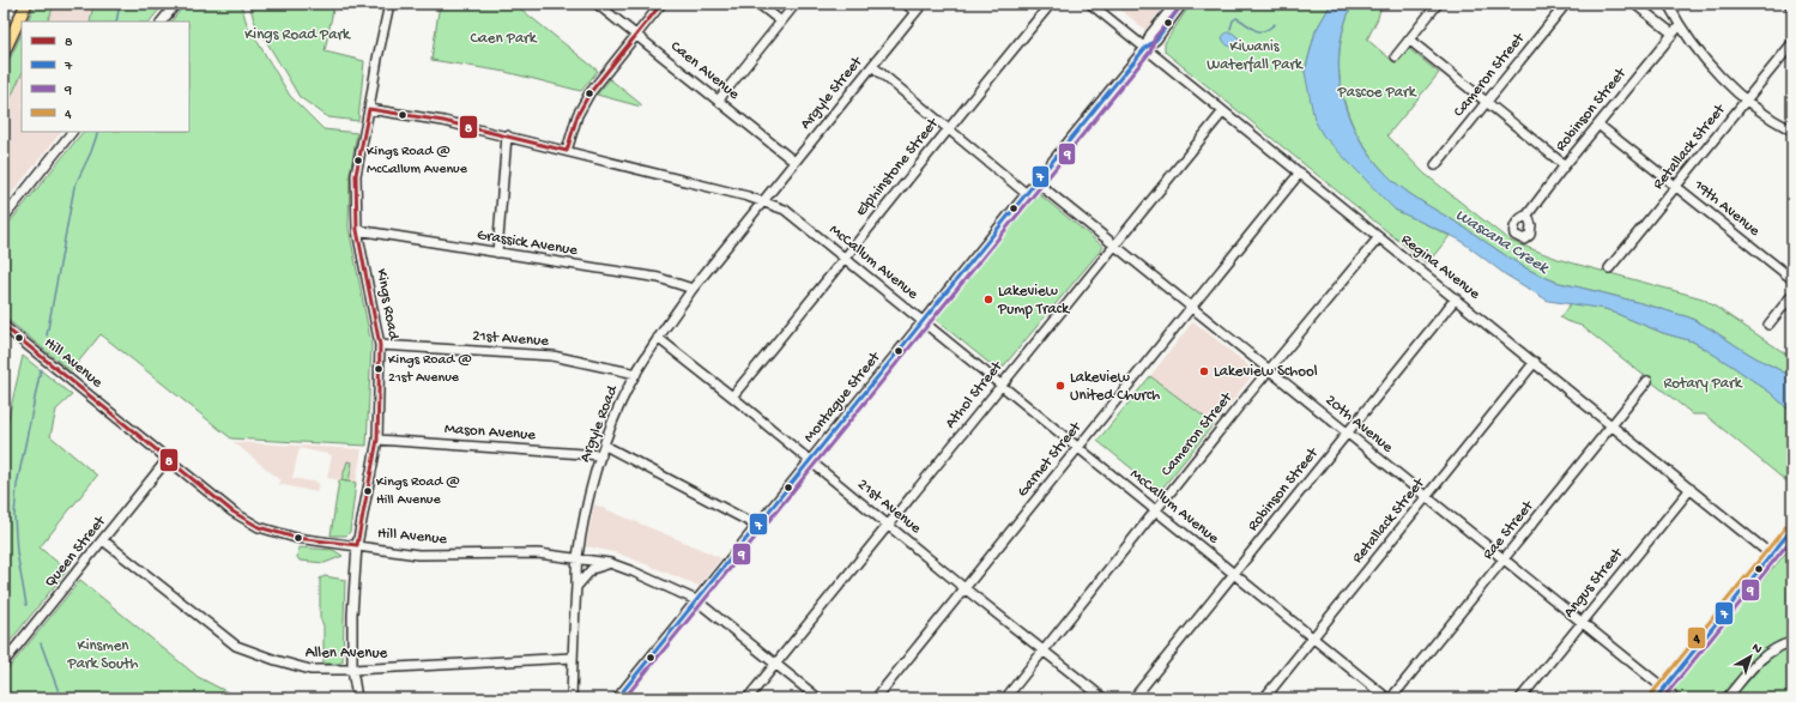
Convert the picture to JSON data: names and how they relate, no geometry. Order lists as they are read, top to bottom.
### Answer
{
  "streets": {
    "street": [
      "Caen Avenue",
      "Cameron Street",
      "Argyle Street",
      "Robinson Street",
      "Retallack Street",
      "Elphinstone Street",
      "19th Avenue",
      "Grassick Avenue",
      "McCallum Avenue",
      "Regina Avenue",
      "Kings Road",
      "21st Avenue",
      "Hill Avenue",
      "Athol Street",
      "Montague Street",
      "Argyle Road",
      "20th Avenue",
      "Mason Avenue",
      "Garnet Street",
      "Rae Street",
      "Queen Street",
      "Angus Street",
      "Allen Avenue"
    ]
  },
  "crossings": [
    ["Caen Avenue", "Argyle Street"],
    ["Cameron Street", "McCallum Avenue"],
    ["Cameron Street", "Regina Avenue"],
    ["Cameron Street", "21st Avenue"],
    ["Cameron Street", "20th Avenue"],
    ["Argyle Street", "McCallum Avenue"],
    ["Argyle Street", "Argyle Road"],
    ["Robinson Street", "19th Avenue"],
    ["Robinson Street", "McCallum Avenue"],
    ["Robinson Street", "Regina Avenue"],
    ["Robinson Street", "20th Avenue"],
    ["Retallack Street", "19th Avenue"],
    ["Retallack Street", "McCallum Avenue"],
    ["Retallack Street", "Regina Avenue"],
    ["Retallack Street", "20th Avenue"],
    ["Elphinstone Street", "McCallum Avenue"],
    ["Elphinstone Street", "21st Avenue"],
    ["Grassick Avenue", "Kings Road"],
    ["Grassick Avenue", "Argyle Road"],
    ["McCallum Avenue", "Kings Road"],
    ["McCallum Avenue", "Athol Street"],
    ["McCallum Avenue", "Montague Street"],
    ["McCallum Avenue", "Argyle Road"],
    ["McCallum Avenue", "Garnet Street"],
    ["McCallum Avenue", "Rae Street"],
    ["Regina Avenue", "Athol Street"],
    ["Regina Avenue", "Montague Street"],
    ["Regina Avenue", "Garnet Street"],
    ["Regina Avenue", "Rae Street"],
    ["Regina Avenue", "Angus Street"],
    ["Kings Road", "21st Avenue"],
    ["Kings Road", "Hill Avenue"],
    ["Kings Road", "Mason Avenue"],
    ["Kings Road", "Allen Avenue"],
    ["21st Avenue", "Athol Street"],
    ["21st Avenue", "Montague Street"],
    ["21st Avenue", "Argyle Road"],
    ["21st Avenue", "Garnet Street"],
    ["Hill Avenue", "Athol Street"],
    ["Hill Avenue", "Montague Street"],
    ["Hill Avenue", "Argyle Road"],
    ["Hill Avenue", "Queen Street"],
    ["Athol Street", "20th Avenue"],
    ["Montague Street", "20th Avenue"],
    ["Argyle Road", "Mason Avenue"],
    ["Argyle Road", "Allen Avenue"],
    ["20th Avenue", "Garnet Street"],
    ["20th Avenue", "Rae Street"],
    ["20th Avenue", "Angus Street"],
    ["Queen Street", "Allen Avenue"]
  ],
  "water": ["Wascana Creek"],
  "parks": [
    "Kings Road Park",
    "Caen Park",
    "Kiwanis Waterfall Park",
    "Pascoe Park",
    "Rotary Park",
    "Kinsmen Park South"
  ],
  "places": [
    "Kings Road @ McCallum Avenue",
    "Lakeview Pump Track",
    "Kings Road @ 21st Avenue",
    "Lakeview School",
    "Lakeview United Church",
    "Kings Road @ Hill Avenue"
  ],
  "lines": [
    "transit line 8",
    "transit line 7",
    "transit line 9",
    "transit line 4"
  ],
  "legend": [
    "8",
    "7",
    "9",
    "4"
  ],
  "north": "top right"
}
